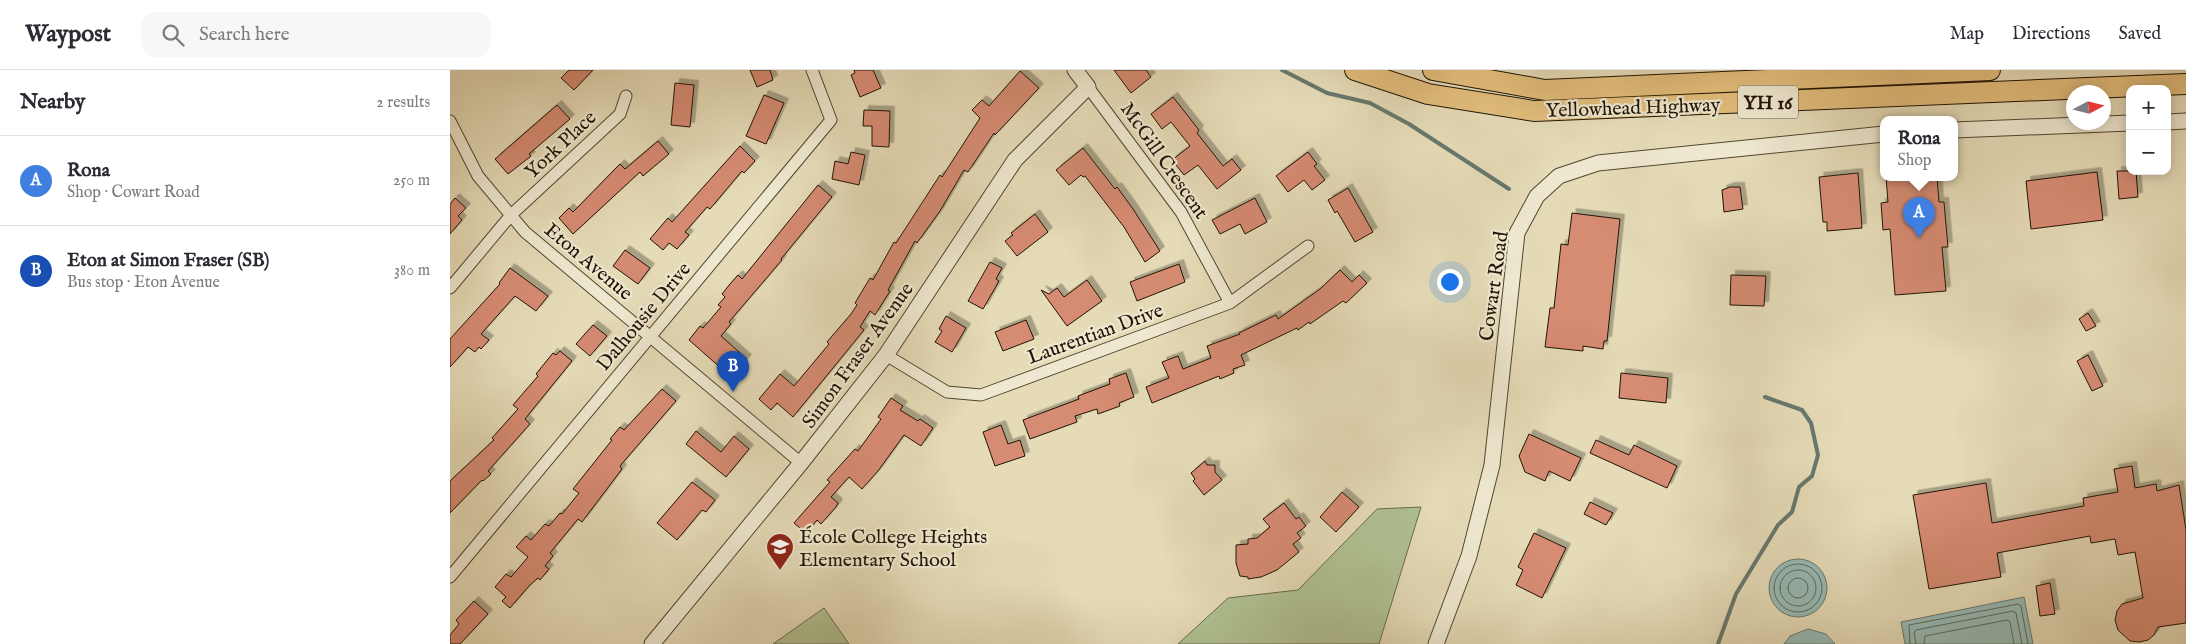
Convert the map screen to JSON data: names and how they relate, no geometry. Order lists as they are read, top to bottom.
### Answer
{
  "streets": {
    "highway": ["YH 16", "Yellowhead Highway"],
    "street": [
      "York Place",
      "McGill Crescent",
      "Eton Avenue",
      "Cowart Road",
      "Dalhousie Drive",
      "Laurentian Drive",
      "Simon Fraser Avenue"
    ]
  },
  "crossings": [
    ["York Place", "Eton Avenue"],
    ["McGill Crescent", "Laurentian Drive"],
    ["McGill Crescent", "Simon Fraser Avenue"],
    ["Eton Avenue", "Dalhousie Drive"],
    ["Eton Avenue", "Simon Fraser Avenue"],
    ["Laurentian Drive", "Simon Fraser Avenue"]
  ],
  "places": {
    "school or university": ["École College Heights Elementary School"]
  },
  "north": "right",
  "page": {
    "header": "Waypost",
    "search": "Search here",
    "nav": ["Map", "Directions", "Saved"],
    "heading": ["Nearby", "2 results"],
    "map_buttons": ["+", "−"],
    "popup": ["Rona", "Shop"],
    "list": [
      {
        "mark": "A",
        "name": "Rona",
        "note": "Shop · Cowart Road",
        "value": "250 m"
      },
      {
        "mark": "B",
        "name": "Eton at Simon Fraser (SB)",
        "note": "Bus stop · Eton Avenue",
        "value": "380 m"
      }
    ],
    "pins": ["A", "B"]
  }
}
